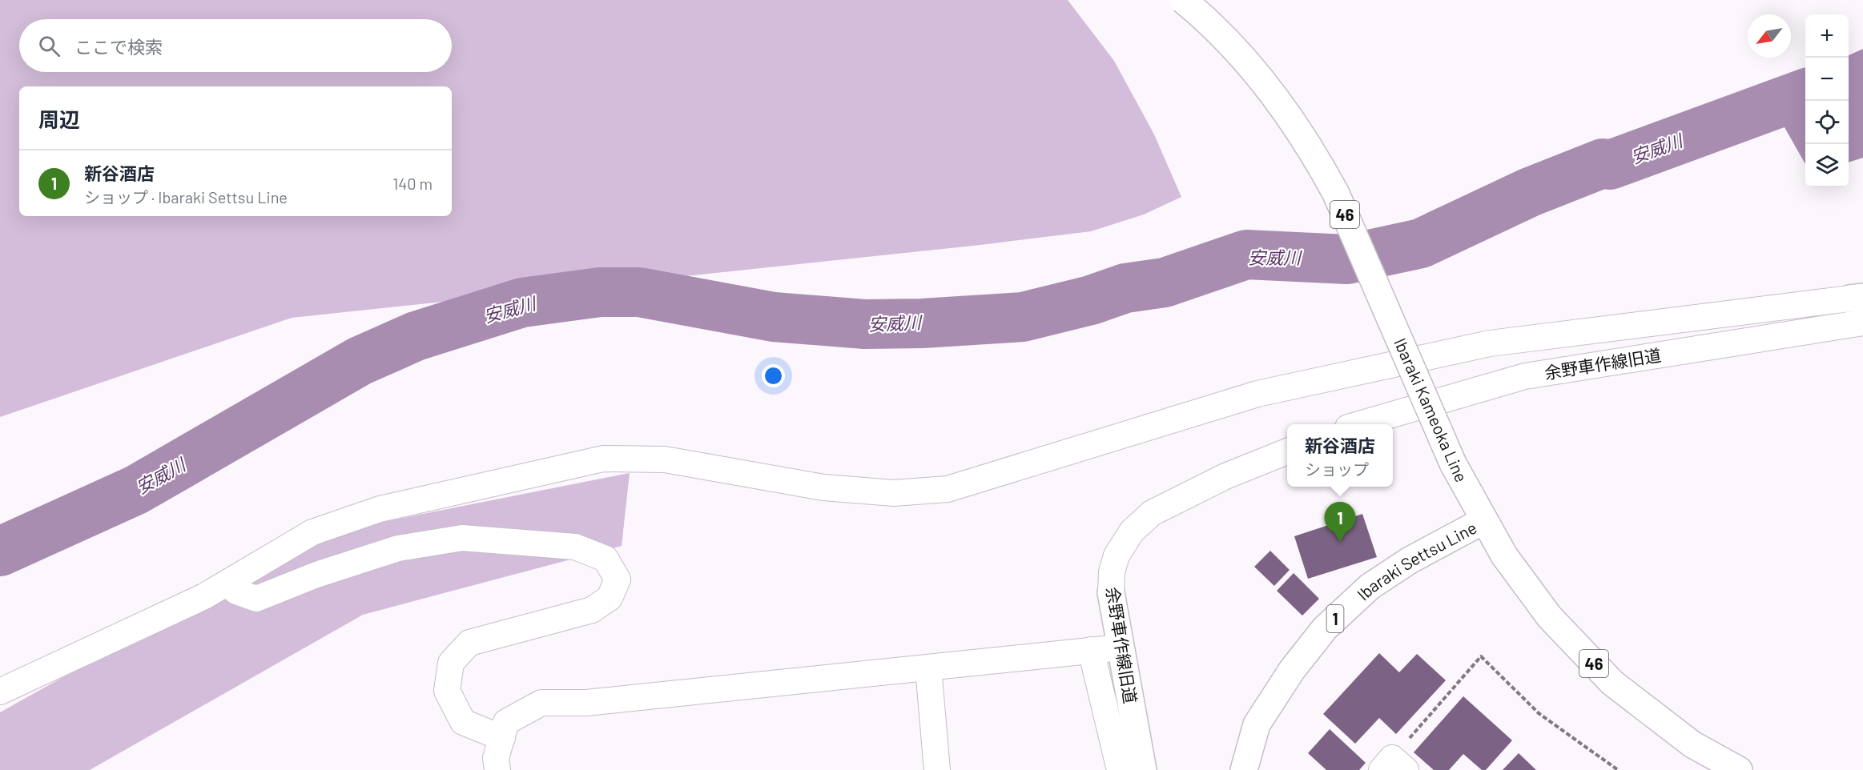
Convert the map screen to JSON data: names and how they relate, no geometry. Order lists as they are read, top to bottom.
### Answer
{
  "streets": {
    "main road": [
      "46",
      "余野車作線旧道",
      "Ibaraki Kameoka Line",
      "Ibaraki Settsu Line",
      "1"
    ]
  },
  "crossings": [
    ["Ibaraki Kameoka Line", "Ibaraki Settsu Line"]
  ],
  "water": ["安威川"],
  "north": "bottom left",
  "page": {
    "map_buttons": ["+", "−"],
    "search": "ここで検索",
    "heading": "周辺",
    "list": [
      {
        "mark": "1",
        "name": "新谷酒店",
        "note": "ショップ · Ibaraki Settsu Line",
        "value": "140 m"
      }
    ],
    "popup": ["新谷酒店", "ショップ"],
    "pins": "1"
  }
}
